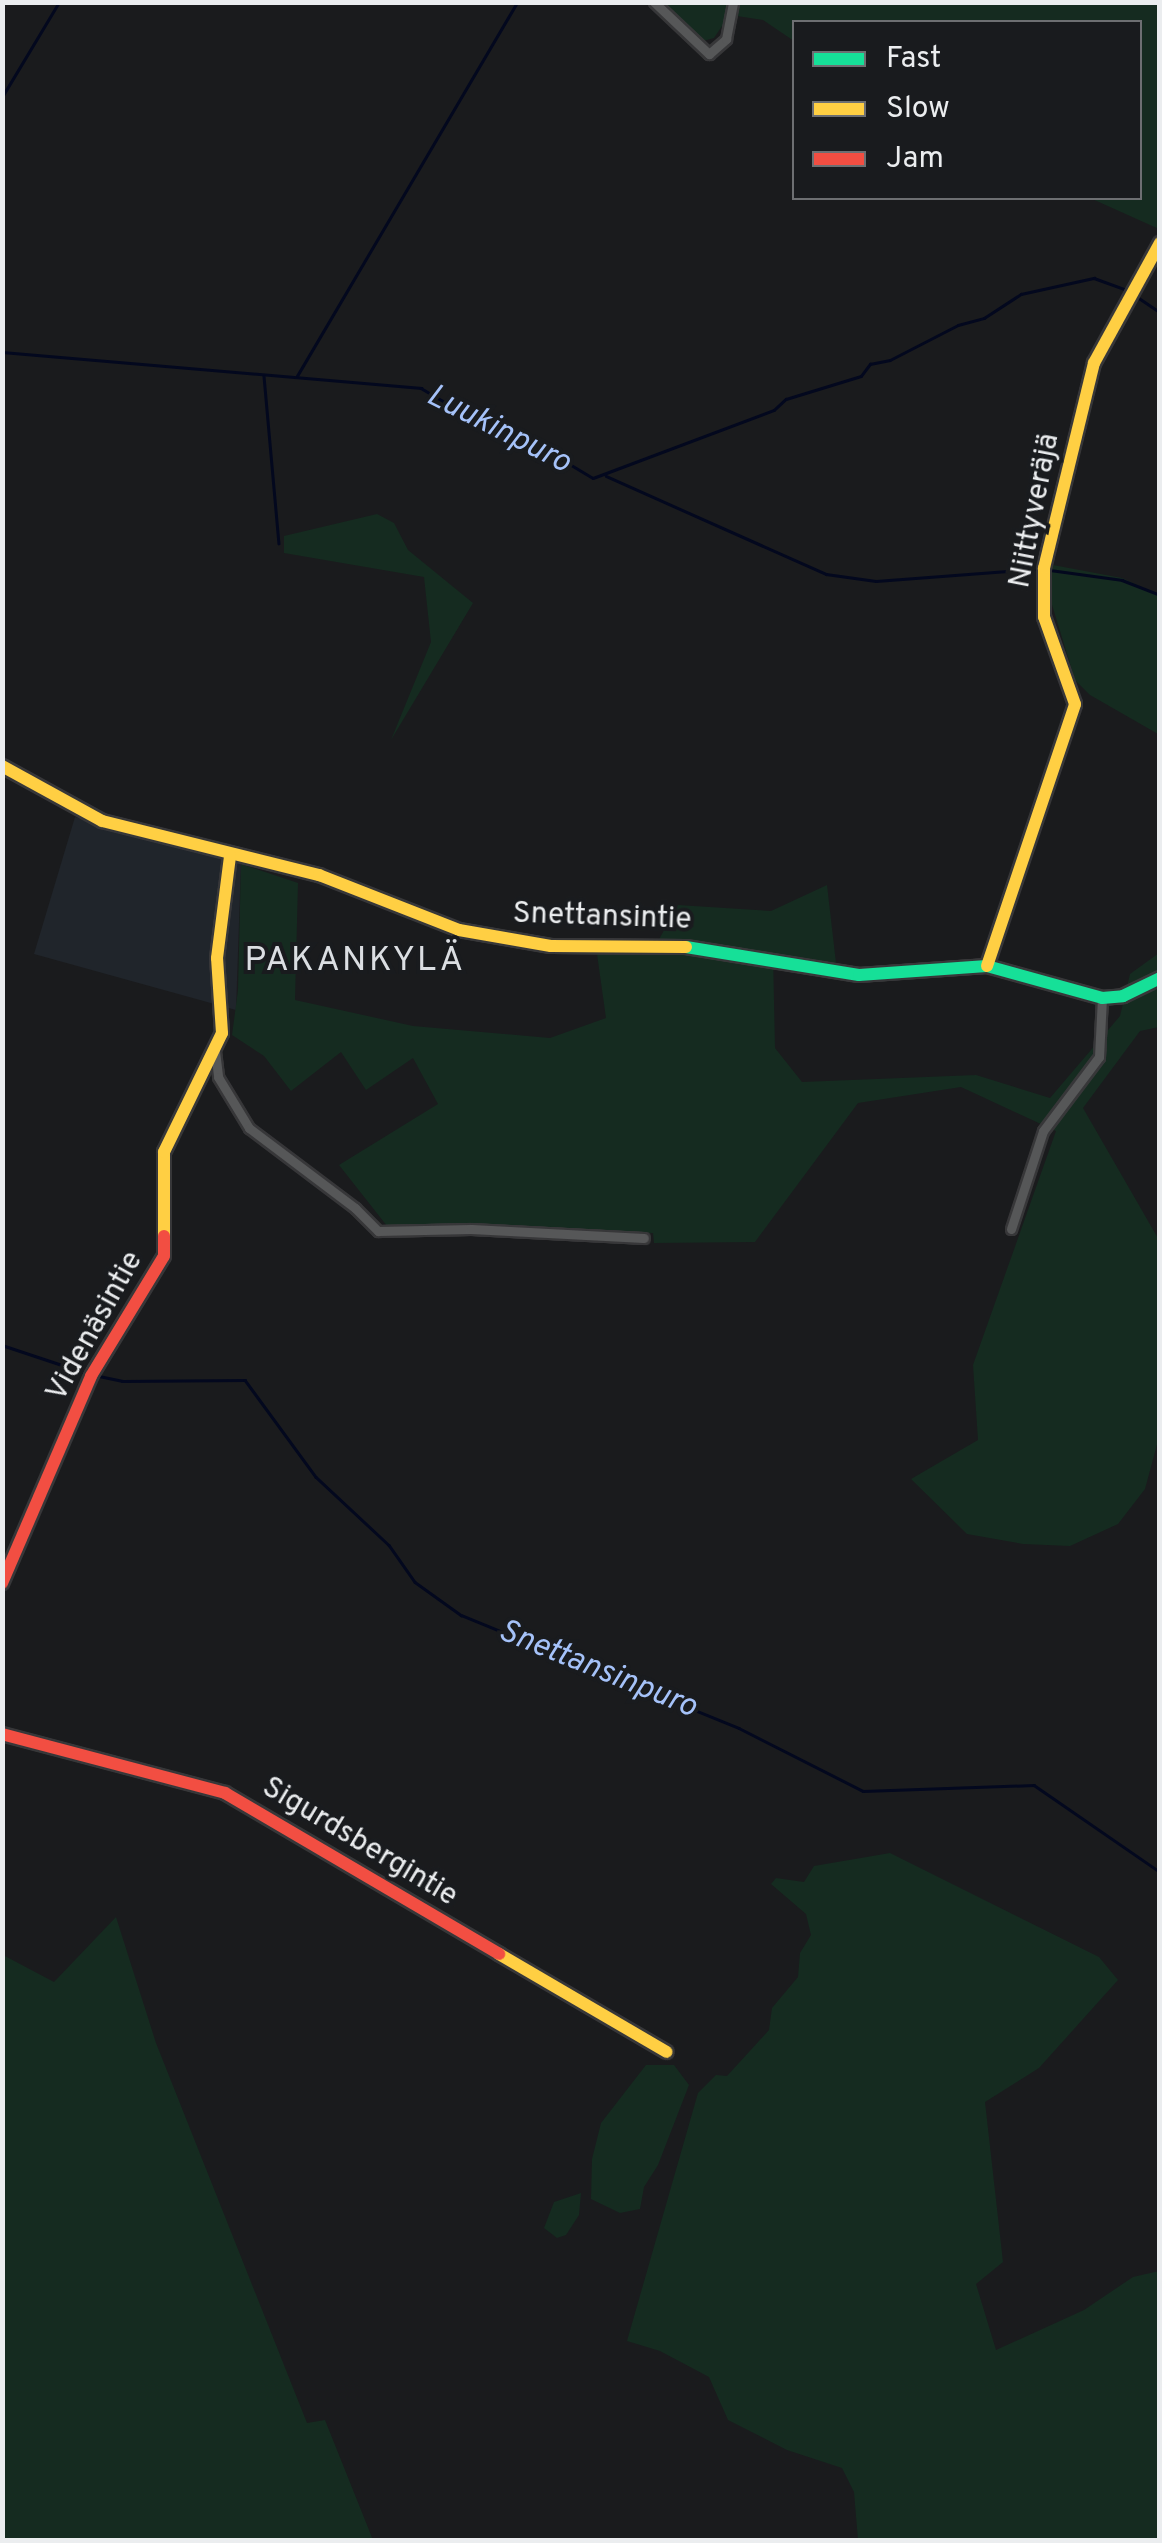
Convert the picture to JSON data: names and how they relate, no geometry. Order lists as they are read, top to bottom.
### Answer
{
  "streets": {
    "street": [
      "Niittyveräjä",
      "Snettansintie",
      "Videnäsintie",
      "Sigurdsbergintie"
    ]
  },
  "crossings": [
    ["Niittyveräjä", "Snettansintie"],
    ["Snettansintie", "Videnäsintie"]
  ],
  "districts": ["PAKANKYLÄ"],
  "water": ["Luukinpuro", "Snettansinpuro"],
  "legend": ["Fast", "Slow", "Jam"]
}
